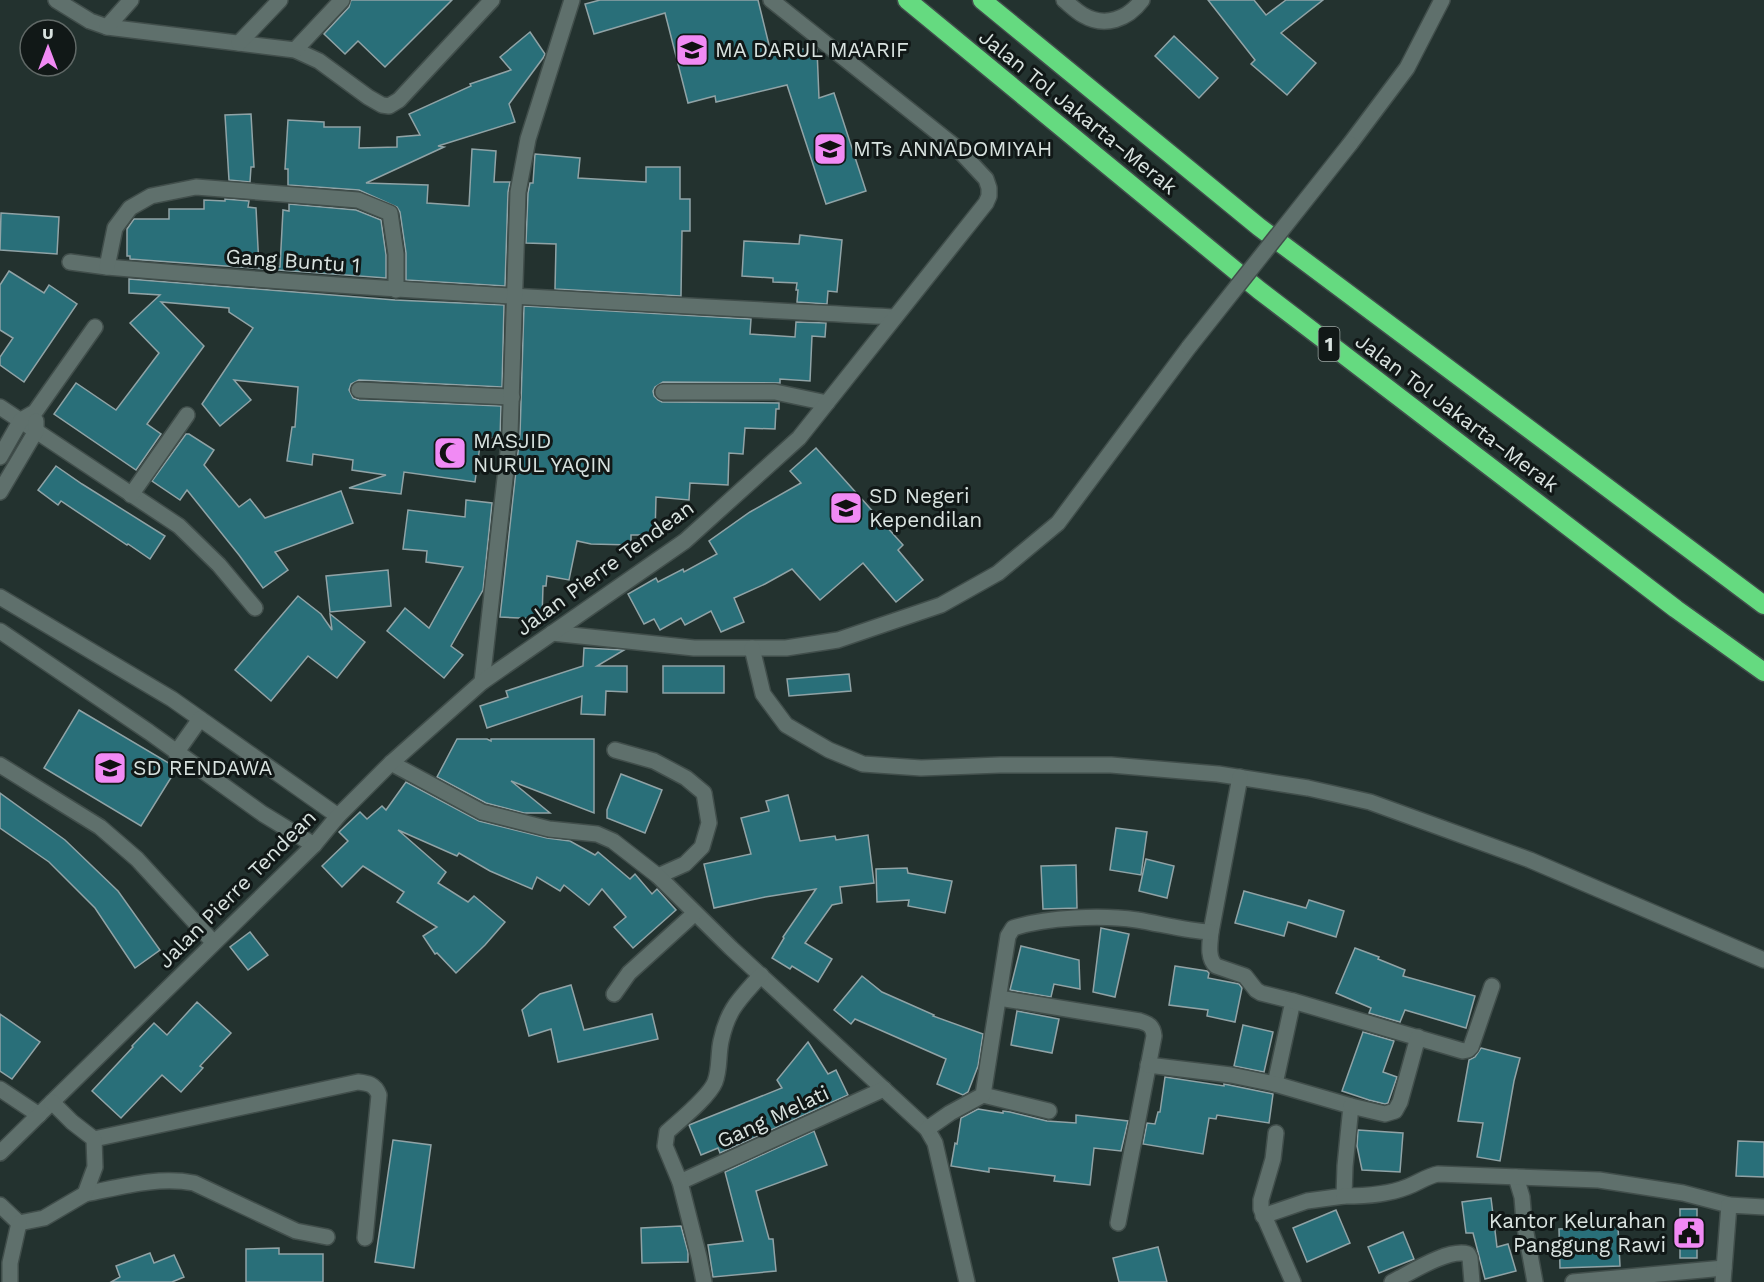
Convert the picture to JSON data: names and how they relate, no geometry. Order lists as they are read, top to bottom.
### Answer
{
  "streets": {
    "highway": ["Jalan Tol Jakarta–Merak", "1"],
    "street": ["Gang Buntu 1", "Jalan Pierre Tendean", "Gang Melati"]
  },
  "crossings": [
    ["Gang Buntu 1", "Jalan Pierre Tendean"]
  ],
  "places": {
    "school or university": [
      "MA DARUL MA'ARIF",
      "MTs ANNADOMIYAH",
      "SD Negeri Kependilan",
      "SD RENDAWA"
    ],
    "mosque": ["MASJID NURUL YAQIN"],
    "public building": ["Kantor Kelurahan Panggung Rawi"]
  },
  "north": "top"
}
